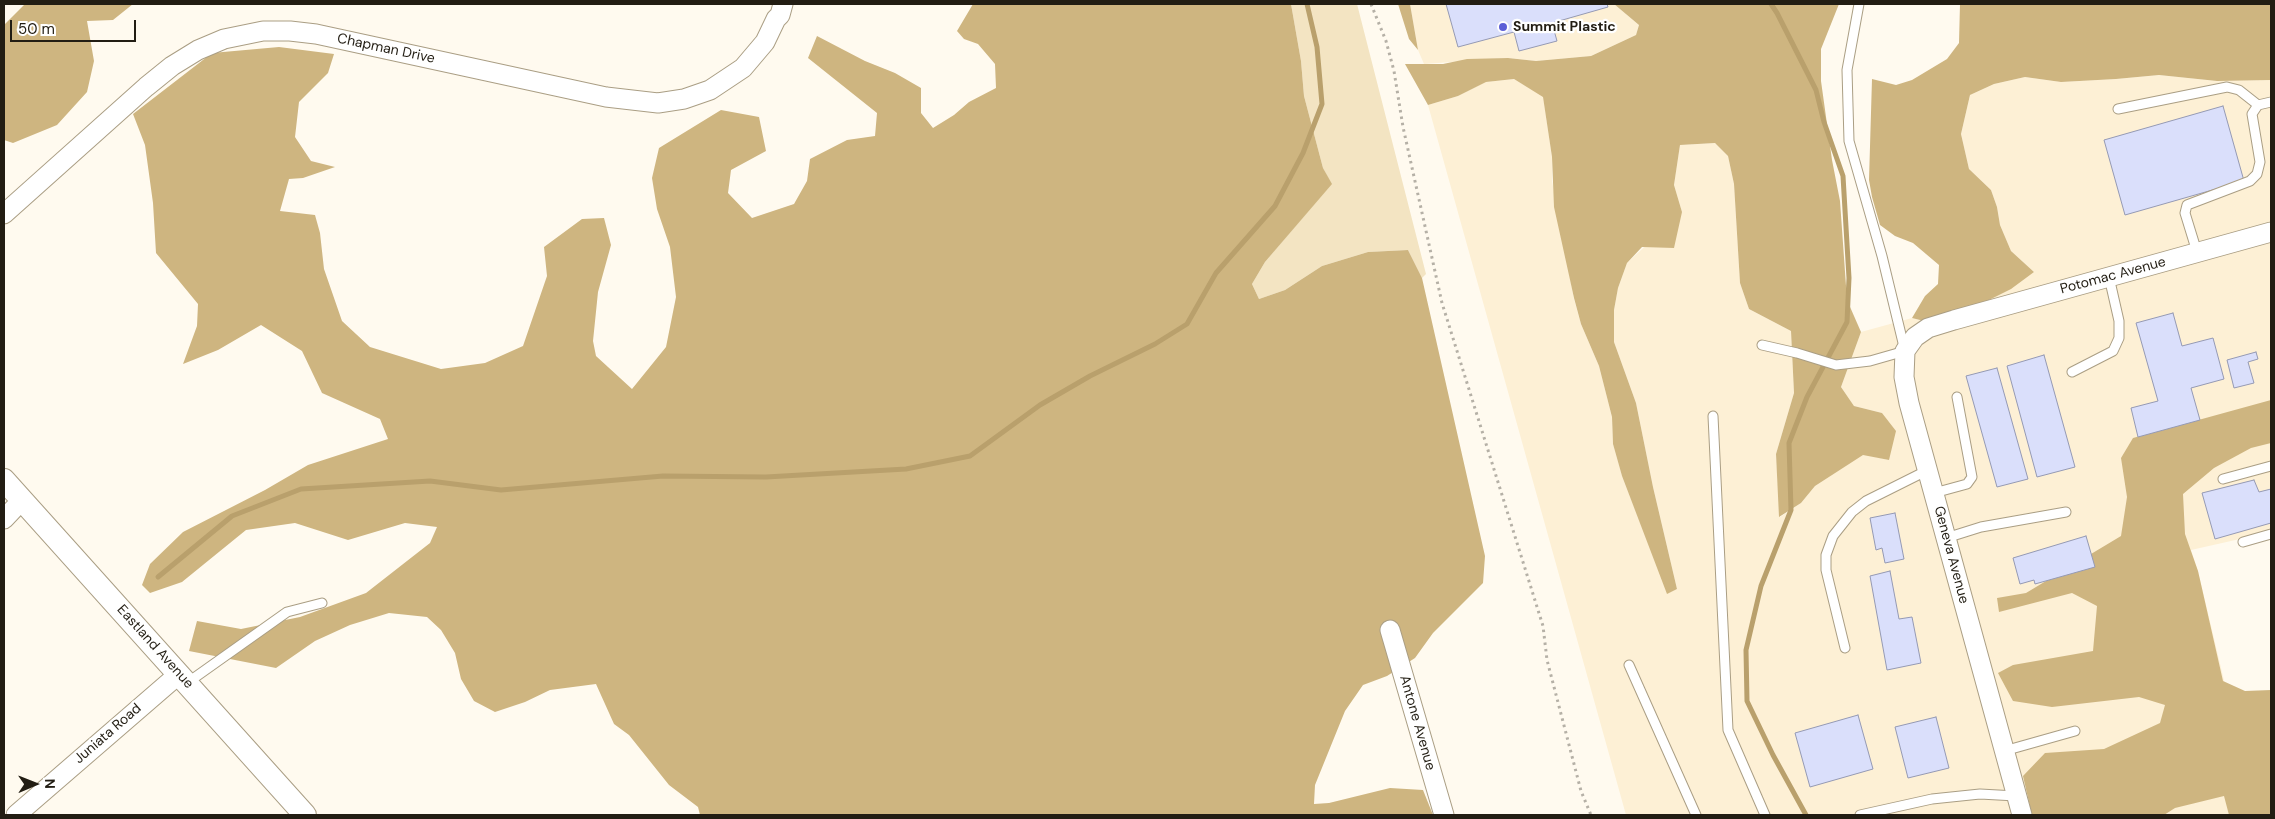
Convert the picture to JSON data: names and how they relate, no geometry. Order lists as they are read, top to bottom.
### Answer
{
  "streets": {
    "street": [
      "Chapman Drive",
      "Potomac Avenue",
      "Geneva Avenue",
      "Eastland Avenue",
      "Antone Avenue",
      "Juniata Road"
    ]
  },
  "crossings": [
    ["Potomac Avenue", "Geneva Avenue"],
    ["Eastland Avenue", "Juniata Road"]
  ],
  "places": ["Summit Plastic"],
  "scale_bar": "50 m",
  "north": "right"
}
